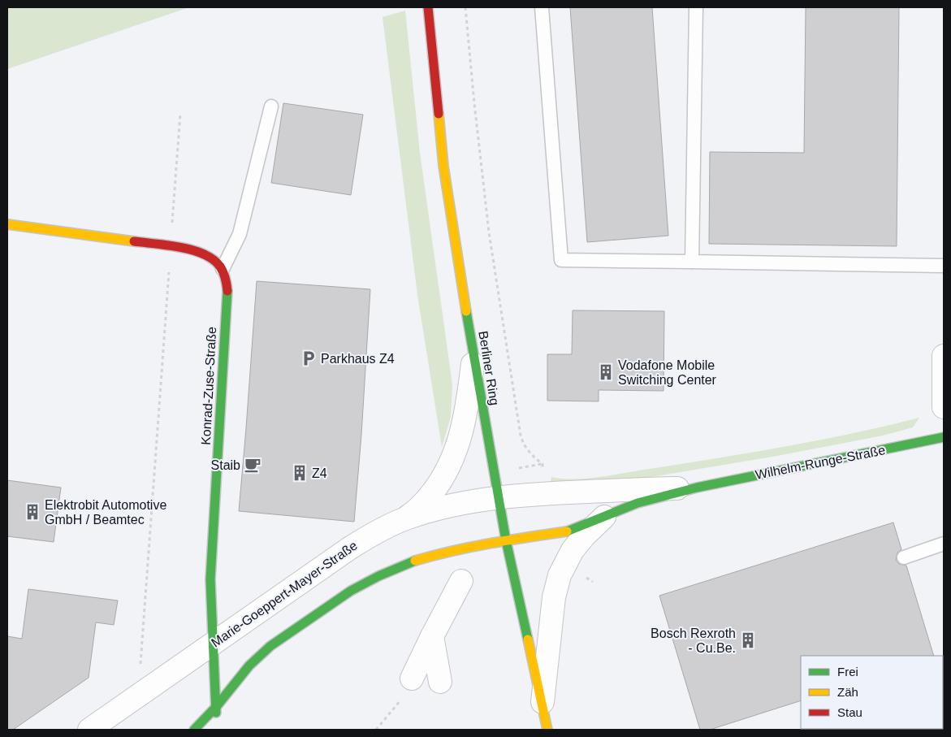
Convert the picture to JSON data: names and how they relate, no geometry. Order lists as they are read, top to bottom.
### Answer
{
  "streets": {
    "street": [
      "Berliner Ring",
      "Konrad-Zuse-Straße",
      "Wilhelm-Runge-Straße",
      "Marie-Goeppert-Mayer-Straße"
    ]
  },
  "crossings": [
    ["Berliner Ring", "Wilhelm-Runge-Straße"],
    ["Berliner Ring", "Marie-Goeppert-Mayer-Straße"],
    ["Konrad-Zuse-Straße", "Marie-Goeppert-Mayer-Straße"],
    ["Wilhelm-Runge-Straße", "Marie-Goeppert-Mayer-Straße"]
  ],
  "places": {
    "parking": ["Parkhaus Z4"],
    "building": [
      "Vodafone Mobile Switching Center",
      "Z4",
      "Elektrobit Automotive GmbH / Beamtec",
      "Bosch Rexroth - Cu.Be."
    ],
    "cafe": ["Staib"]
  },
  "legend": ["Frei", "Zäh", "Stau"]
}
